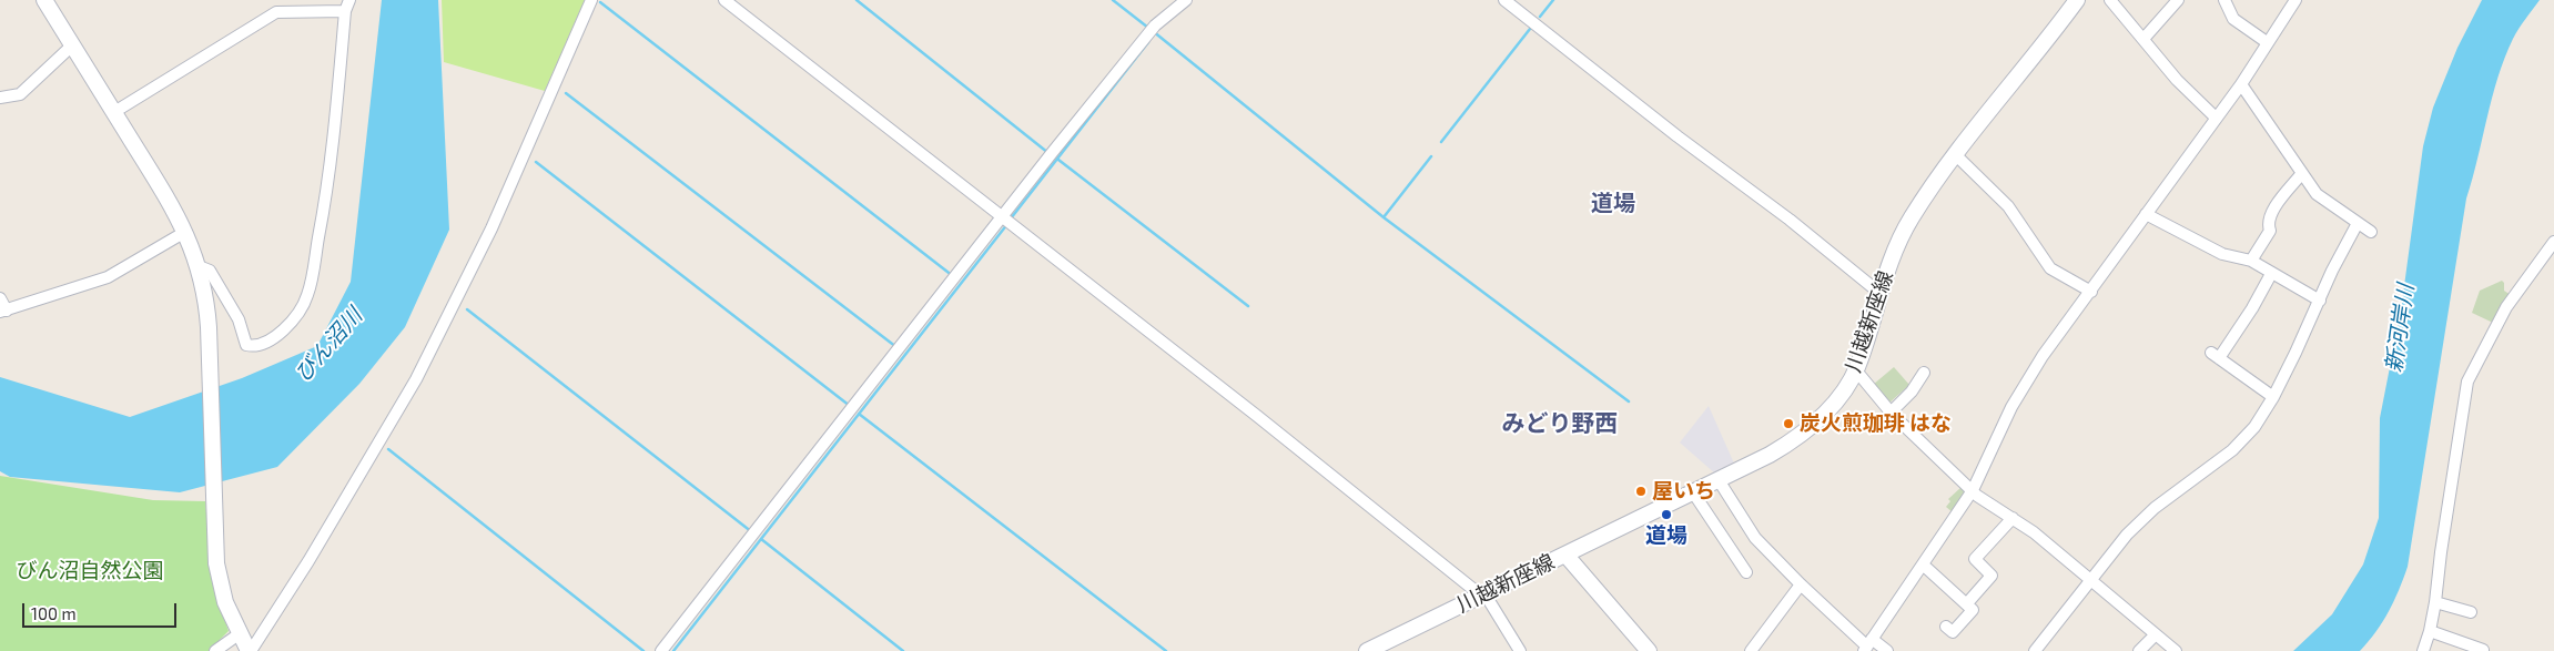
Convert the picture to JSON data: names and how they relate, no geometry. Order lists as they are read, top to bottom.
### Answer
{
  "streets": {
    "main road": ["川越新座線"]
  },
  "districts": ["道場", "みどり野西"],
  "water": ["新河岸川", "びん沼川"],
  "parks": ["びん沼自然公園"],
  "places": ["炭火煎珈琲 はな", "屋いち", "道場"],
  "scale_bar": "100 m"
}
